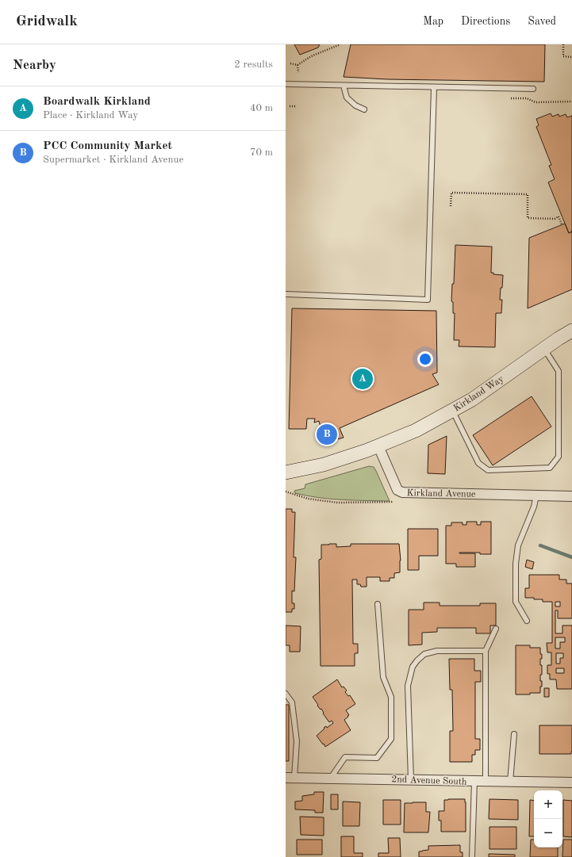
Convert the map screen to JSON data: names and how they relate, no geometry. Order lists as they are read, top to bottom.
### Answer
{
  "streets": {
    "main road": ["Kirkland Way"],
    "street": ["Kirkland Avenue", "2nd Avenue South"]
  },
  "crossings": [
    ["Kirkland Way", "Kirkland Avenue"]
  ],
  "page": {
    "header": "Gridwalk",
    "nav": ["Map", "Directions", "Saved"],
    "heading": ["Nearby", "2 results"],
    "list": [
      {
        "mark": "A",
        "name": "Boardwalk Kirkland",
        "note": "Place · Kirkland Way",
        "value": "40 m"
      },
      {
        "mark": "B",
        "name": "PCC Community Market",
        "note": "Supermarket · Kirkland Avenue",
        "value": "70 m"
      }
    ],
    "pins": ["A", "B"],
    "map_buttons": ["+", "−"]
  }
}
